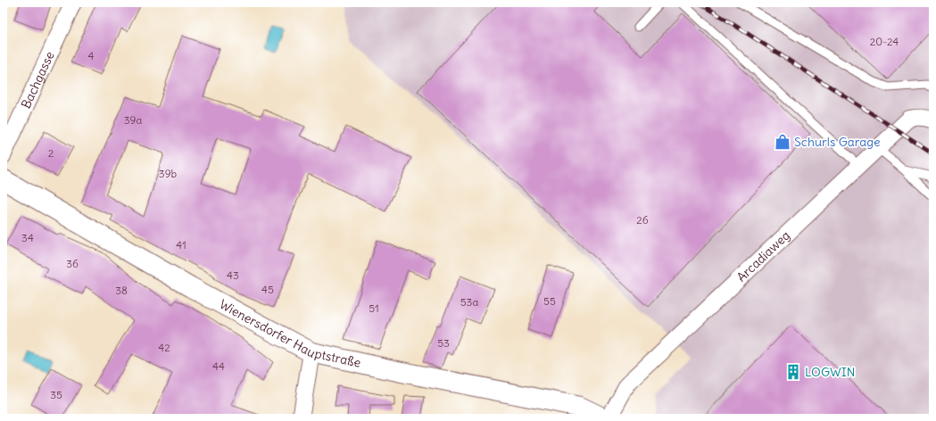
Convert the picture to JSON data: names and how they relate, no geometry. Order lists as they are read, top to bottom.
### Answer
{
  "streets": {
    "street": ["Bachgasse", "Arcadiaweg", "Wienersdorfer Hauptstraße"]
  },
  "places": {
    "shop": ["Schurls Garage"],
    "building": ["LOGWIN"]
  },
  "house_numbers": [
    "20-24",
    "4",
    "39a",
    "2",
    "39b",
    "26",
    "34",
    "41",
    "36",
    "43",
    "45",
    "38",
    "55",
    "53a",
    "51",
    "53",
    "42",
    "44",
    "35"
  ]
}
